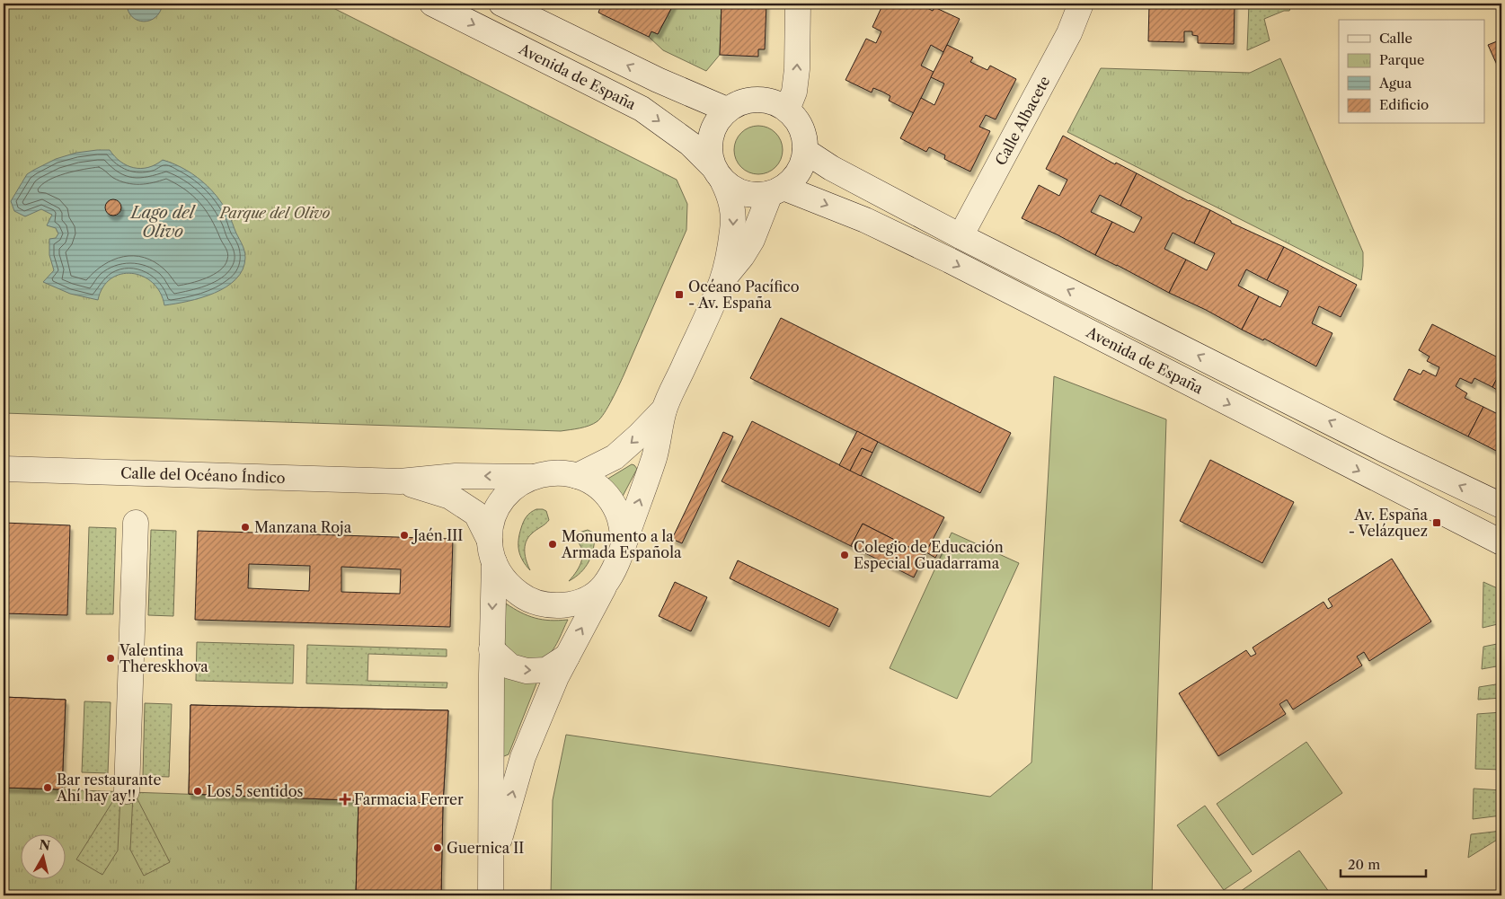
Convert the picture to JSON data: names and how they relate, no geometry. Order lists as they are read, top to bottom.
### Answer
{
  "streets": {
    "street": ["Avenida de España", "Calle Albacete", "Calle del Océano Índico"]
  },
  "crossings": [
    ["Avenida de España", "Calle Albacete"]
  ],
  "water": ["Lago del Olivo"],
  "parks": ["Parque del Olivo"],
  "places": {
    "transit": ["Océano Pacífico - Av. España", "Av. España - Velázquez"],
    "other": [
      "Manzana Roja",
      "Jaén III",
      "Monumento a la Armada Española",
      "Colegio de Educación Especial Guadarrama",
      "Valentina Thereskhova",
      "Bar restaurante Ahí hay ay!!",
      "Los 5 sentidos",
      "Guernica II"
    ],
    "health": ["Farmacia Ferrer"]
  },
  "legend": [
    "Calle",
    "Parque",
    "Agua",
    "Edificio"
  ],
  "scale_bar": "20 m",
  "north": "top"
}
